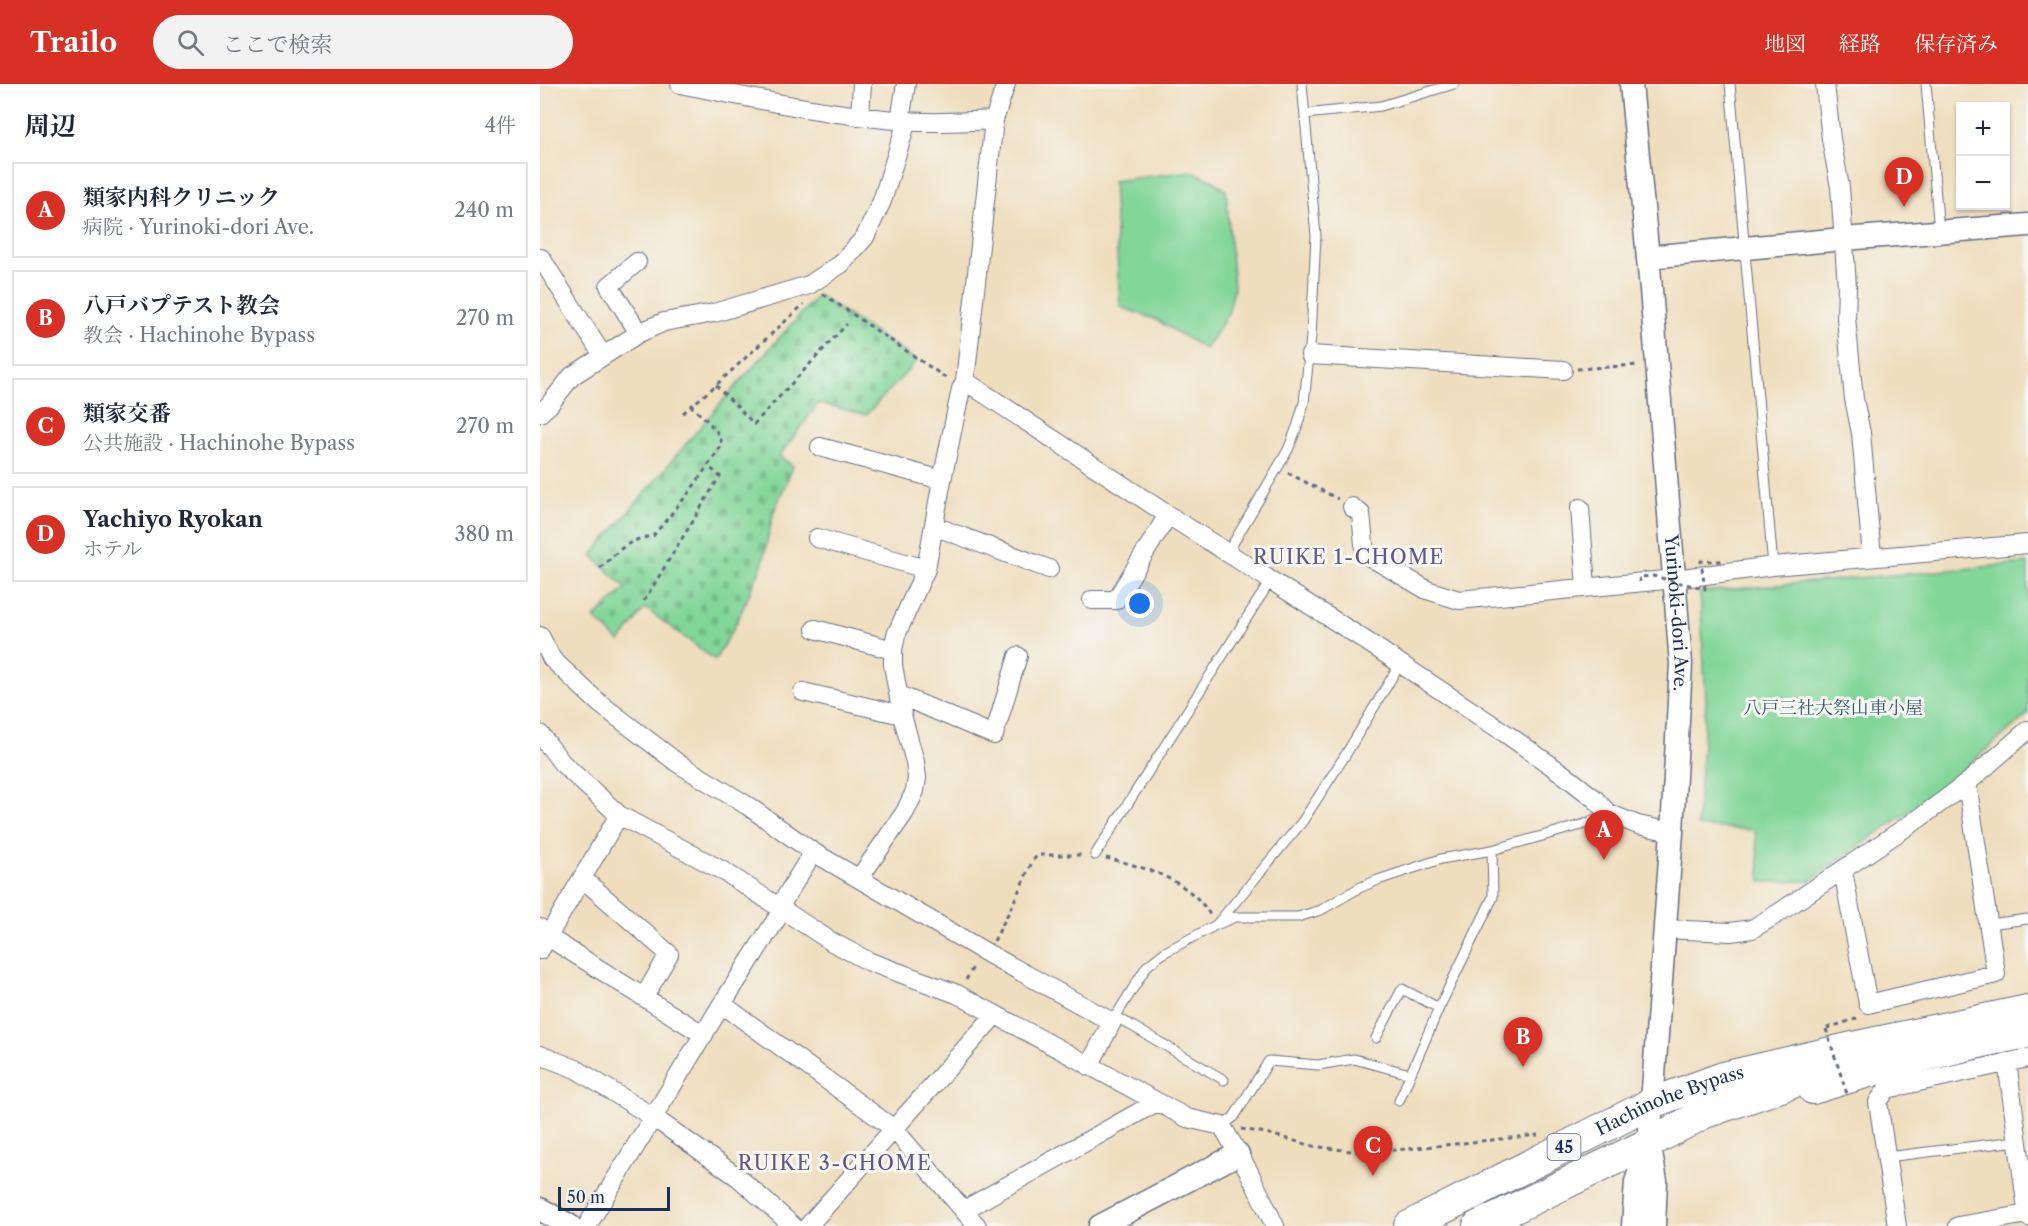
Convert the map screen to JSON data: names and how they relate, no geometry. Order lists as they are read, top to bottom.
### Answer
{
  "streets": {
    "highway": ["Hachinohe Bypass", "45"],
    "street": ["Yurinoki-dori Ave."]
  },
  "crossings": [
    ["Yurinoki-dori Ave.", "Hachinohe Bypass"]
  ],
  "districts": ["RUIKE 1-CHOME", "RUIKE 3-CHOME"],
  "parks": ["八戸三社大祭山車小屋"],
  "scale_bar": "50 m",
  "page": {
    "header": "Trailo",
    "search": "ここで検索",
    "nav": ["地図", "経路", "保存済み"],
    "heading": ["周辺", "4件"],
    "map_buttons": ["+", "−"],
    "pins": [
      "D",
      "A",
      "B",
      "C"
    ],
    "list": [
      {
        "mark": "A",
        "name": "類家内科クリニック",
        "note": "病院 · Yurinoki-dori Ave.",
        "value": "240 m"
      },
      {
        "mark": "B",
        "name": "八戸バプテスト教会",
        "note": "教会 · Hachinohe Bypass",
        "value": "270 m"
      },
      {
        "mark": "C",
        "name": "類家交番",
        "note": "公共施設 · Hachinohe Bypass",
        "value": "270 m"
      },
      {
        "mark": "D",
        "name": "Yachiyo Ryokan",
        "note": "ホテル",
        "value": "380 m"
      }
    ],
    "scale": "50 m"
  }
}
